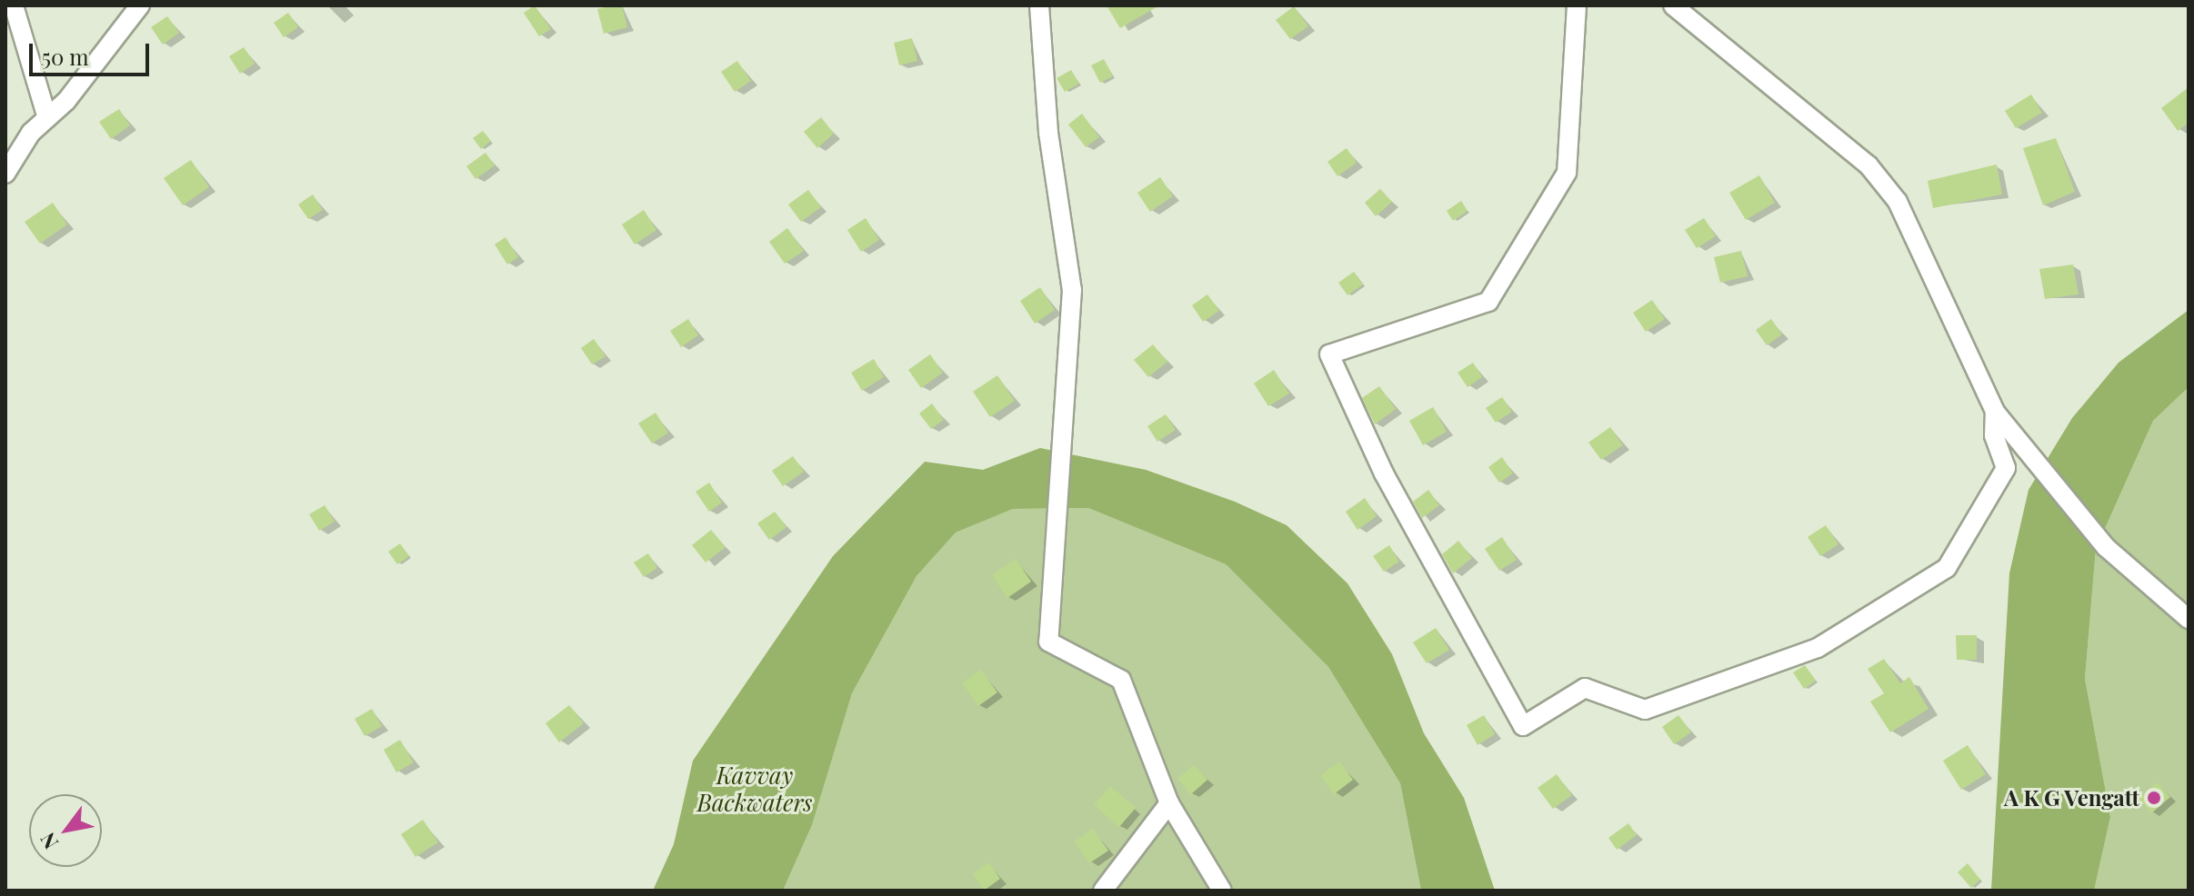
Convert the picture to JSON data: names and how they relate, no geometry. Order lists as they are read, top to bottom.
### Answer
{
  "water": ["Kavvay Backwaters"],
  "places": ["A K G Vengatt"],
  "scale_bar": "50 m",
  "north": "bottom left"
}
